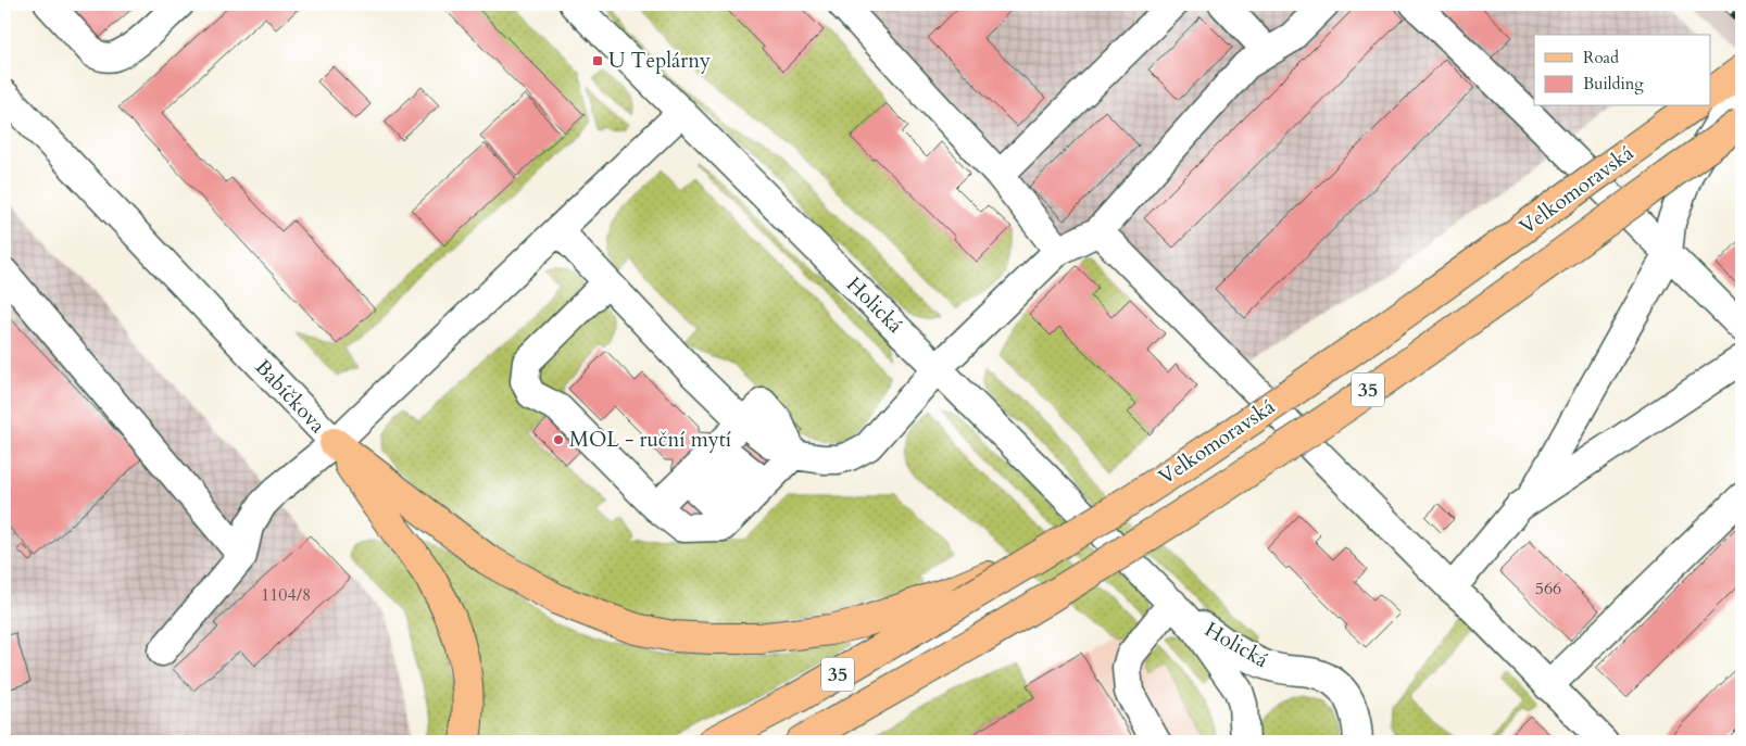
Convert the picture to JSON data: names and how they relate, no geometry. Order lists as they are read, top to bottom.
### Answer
{
  "streets": {
    "main road": ["Velkomoravská", "35"],
    "street": ["Holická", "Babíčkova"]
  },
  "crossings": [
    ["Holická", "Babíčkova"]
  ],
  "places": {
    "transit": ["U Teplárny"],
    "other": ["MOL - ruční mytí"]
  },
  "house_numbers": ["566", "1104/8"],
  "legend": ["Road", "Building"]
}
